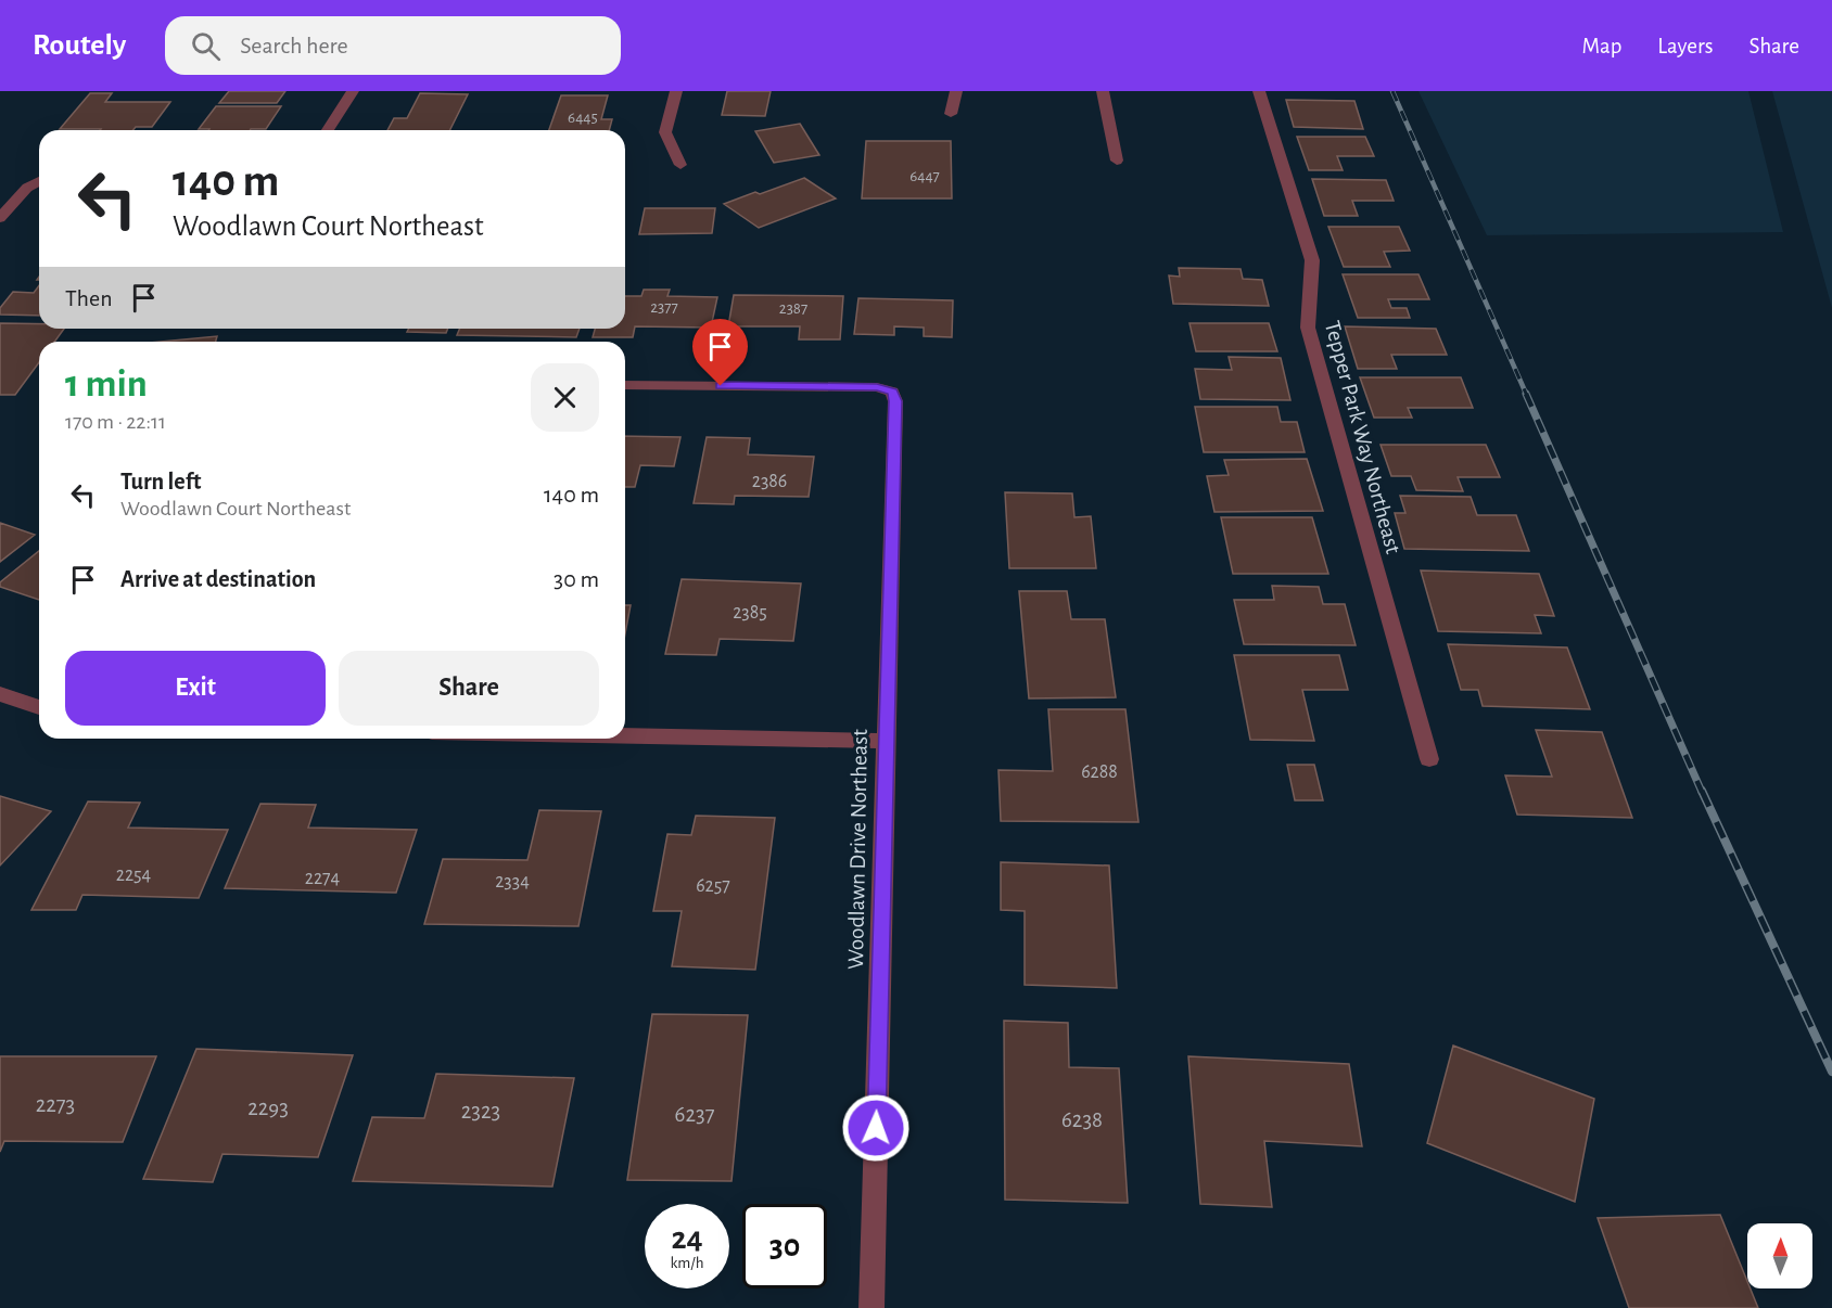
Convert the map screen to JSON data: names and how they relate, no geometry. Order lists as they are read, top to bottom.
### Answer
{
  "streets": {
    "street": ["Tepper Park Way Northeast", "Woodlawn Drive Northeast"]
  },
  "house_numbers": [
    "6445",
    "6447",
    "2377",
    "2387",
    "2386",
    "2385",
    "6288",
    "2254",
    "2274",
    "2334",
    "6257",
    "2273",
    "2293",
    "2323",
    "6237",
    "6238"
  ],
  "north": "top",
  "page": {
    "header": "Routely",
    "search": "Search here",
    "nav": ["Map", "Layers", "Share"],
    "turn": ["140 m", "Woodlawn Court Northeast"],
    "then": "Then",
    "heading": ["1 min", "170 m · 22:11"],
    "list": [
      {
        "name": "Turn left",
        "note": "Woodlawn Court Northeast",
        "value": "140 m"
      },
      {
        "name": "Arrive at destination",
        "value": "30 m"
      }
    ],
    "buttons": ["Exit", "Share"],
    "speed": "24 km/h",
    "limit": "30"
  }
}
